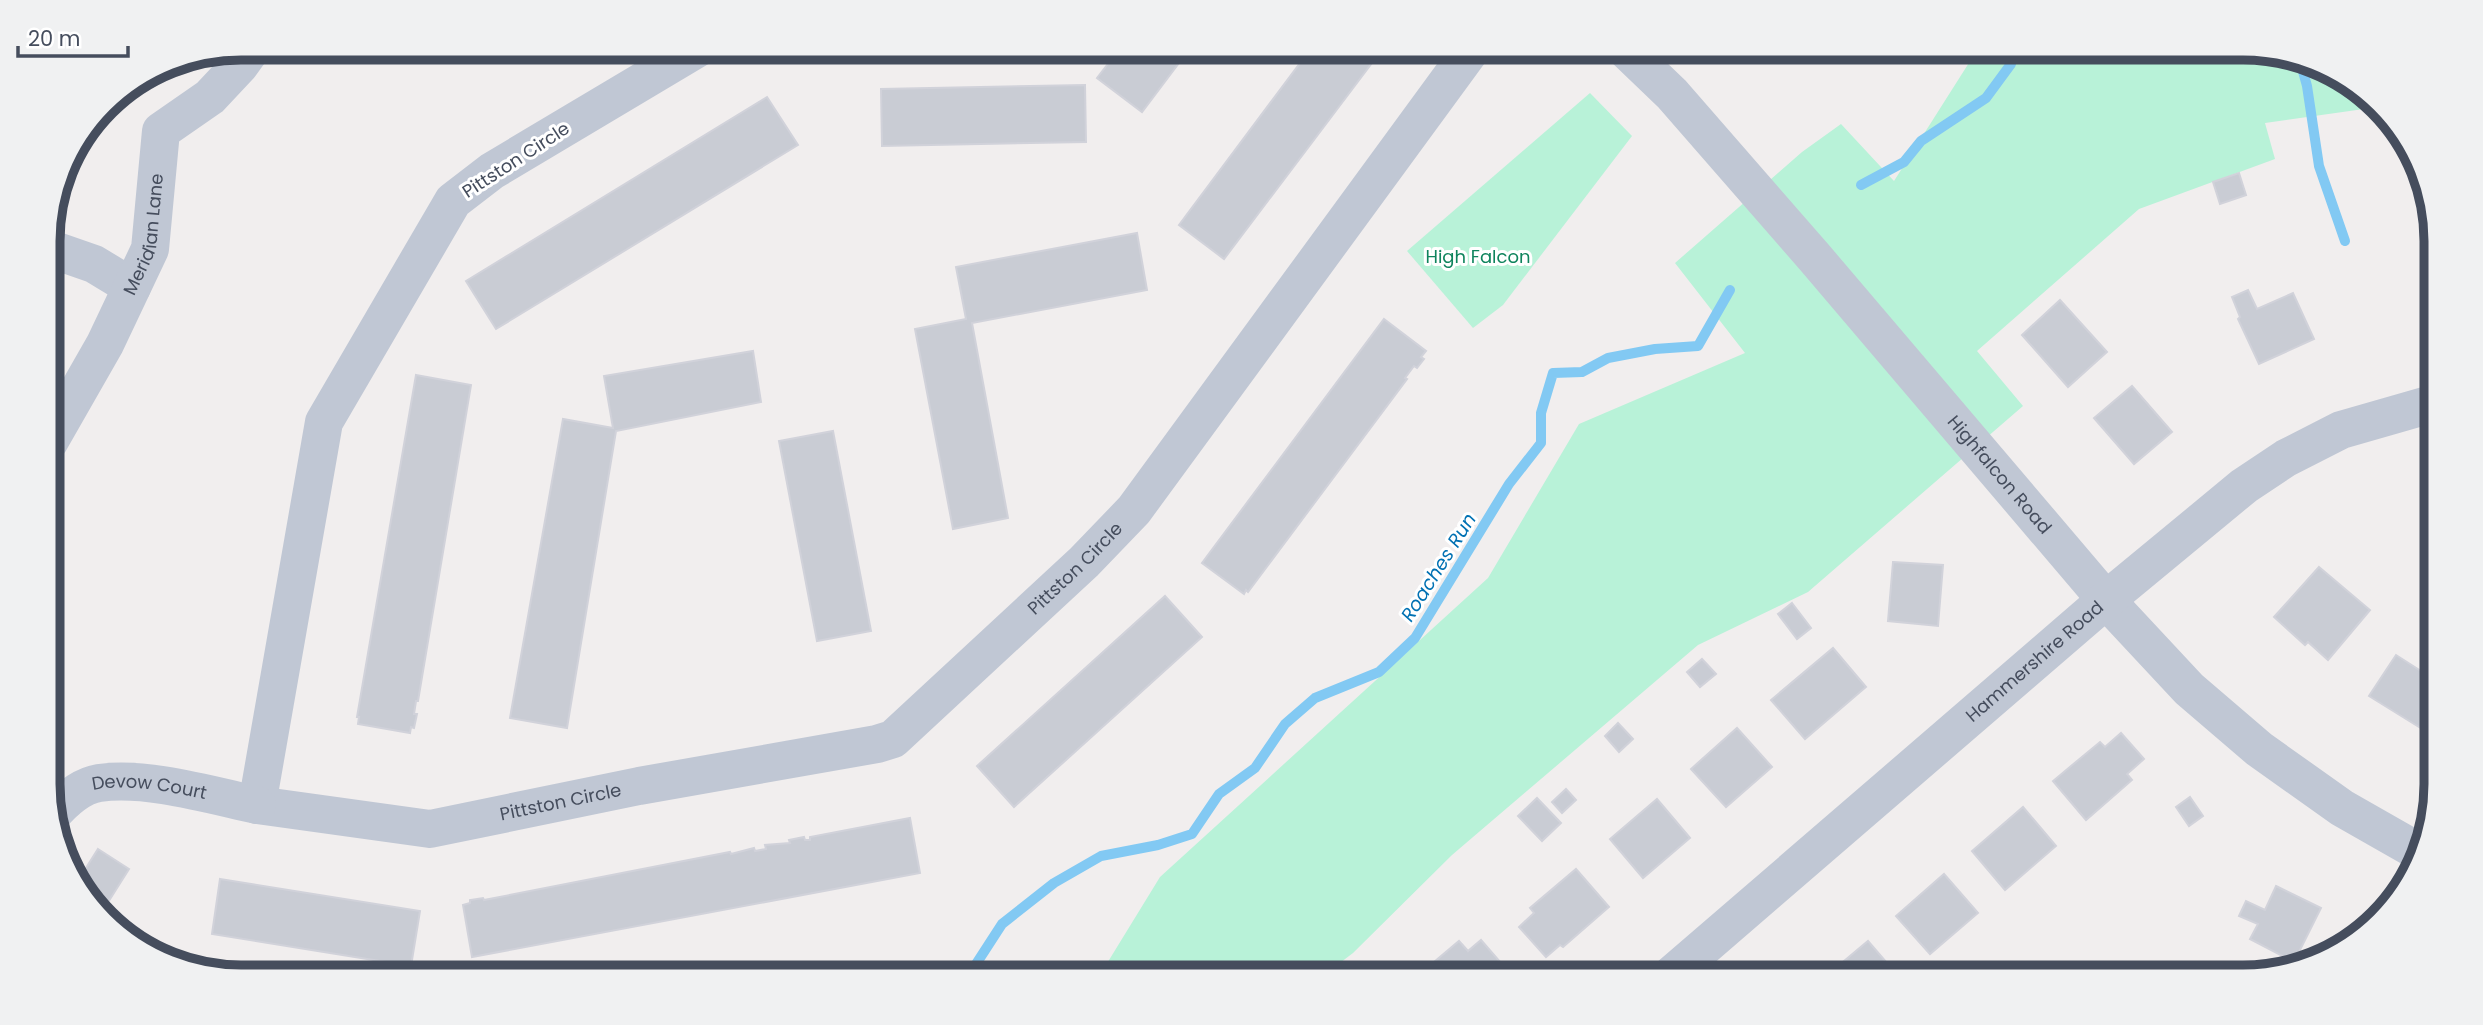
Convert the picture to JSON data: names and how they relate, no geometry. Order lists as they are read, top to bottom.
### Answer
{
  "streets": {
    "street": [
      "Pittston Circle",
      "Meridian Lane",
      "Highfalcon Road",
      "Hammershire Road",
      "Devow Court"
    ]
  },
  "crossings": [
    ["Pittston Circle", "Devow Court"],
    ["Highfalcon Road", "Hammershire Road"]
  ],
  "water": ["Roaches Run"],
  "parks": ["High Falcon"],
  "scale_bar": "20 m"
}
